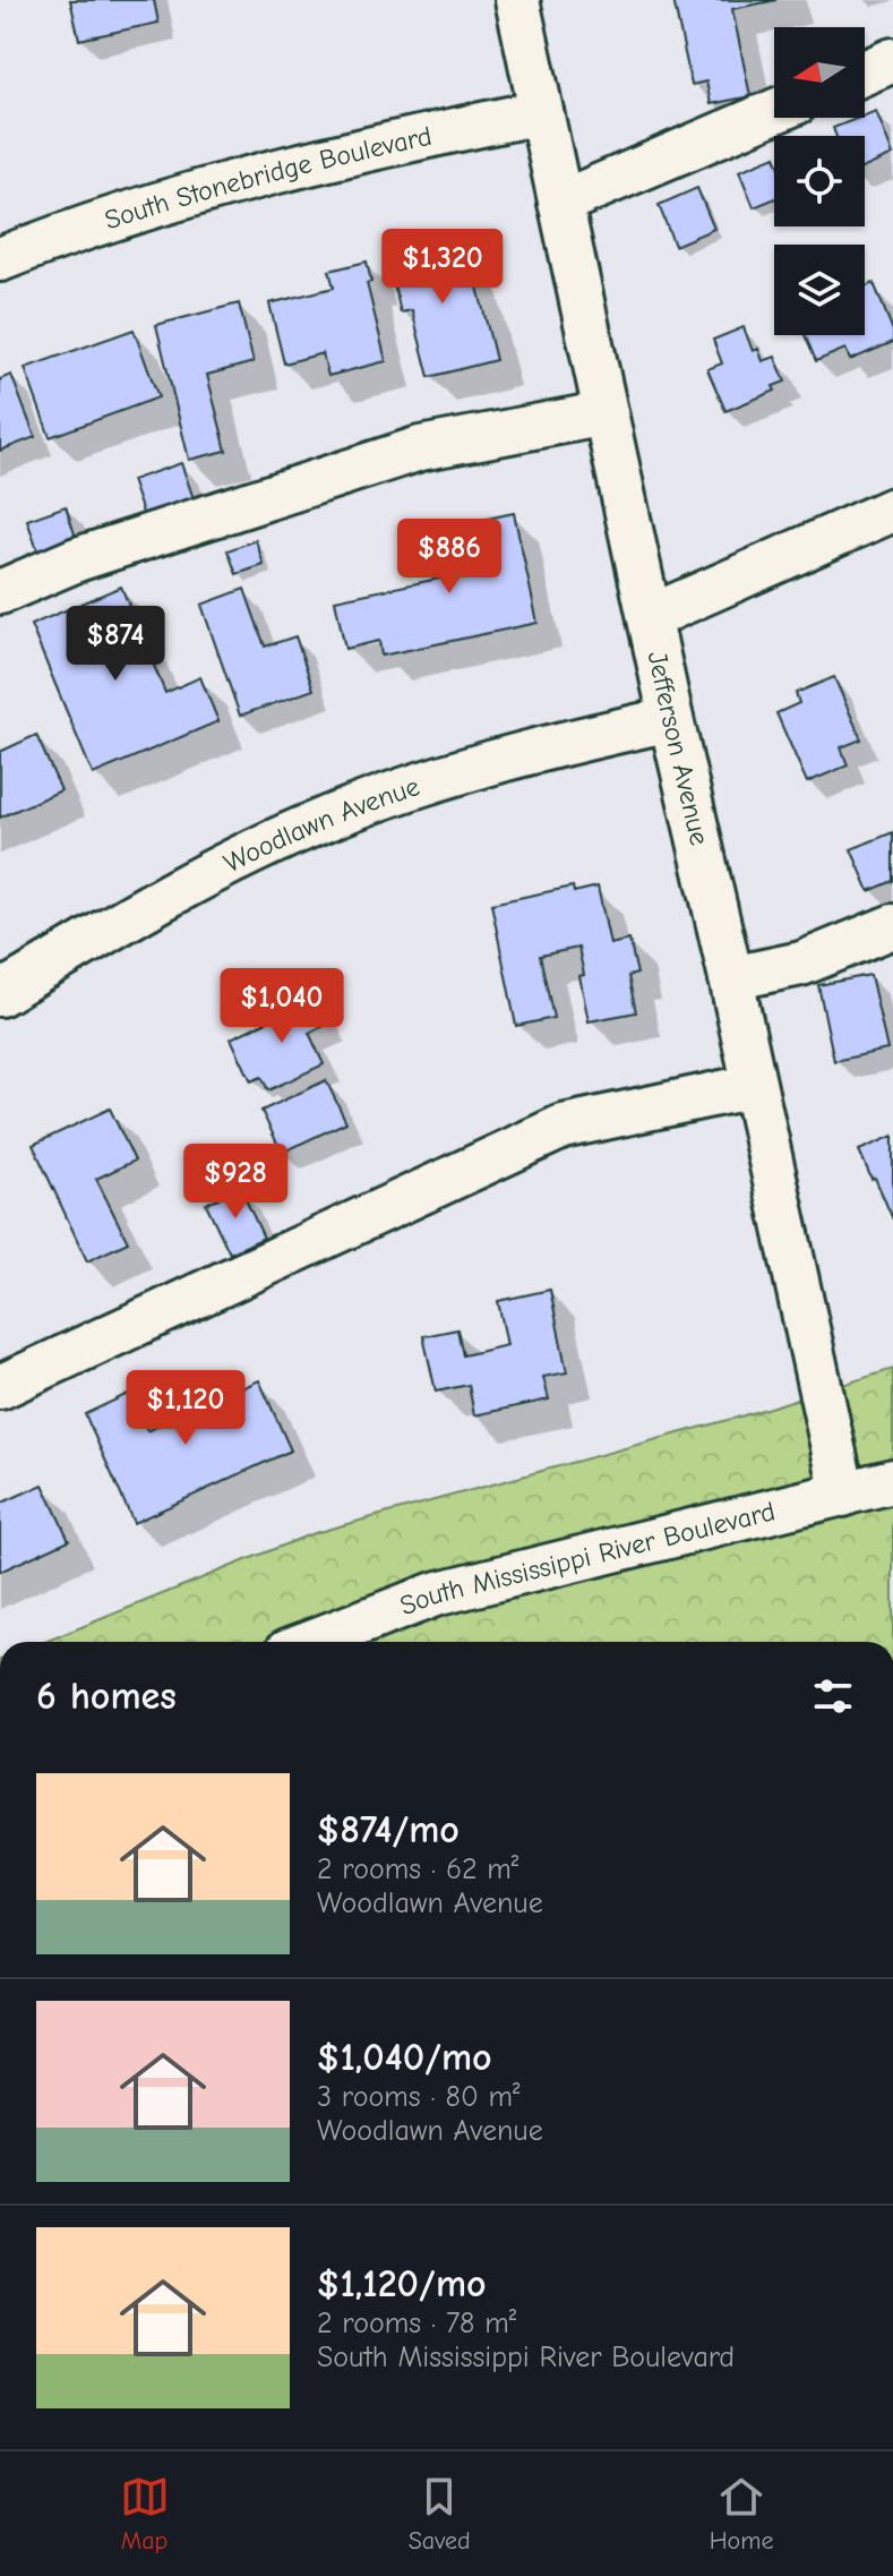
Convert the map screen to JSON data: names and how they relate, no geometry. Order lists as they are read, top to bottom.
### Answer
{
  "streets": {
    "street": [
      "South Stonebridge Boulevard",
      "Jefferson Avenue",
      "Woodlawn Avenue",
      "South Mississippi River Boulevard"
    ]
  },
  "crossings": [
    ["South Stonebridge Boulevard", "Jefferson Avenue"],
    ["Jefferson Avenue", "Woodlawn Avenue"],
    ["Jefferson Avenue", "South Mississippi River Boulevard"]
  ],
  "north": "left",
  "page": {
    "price": [
      "$1,320",
      "$886",
      "$874",
      "$1,040",
      "$928",
      "$1,120"
    ],
    "heading": "6 homes",
    "list": [
      {
        "name": "$874/mo",
        "note": "2 rooms · 62 m² · Woodlawn Avenue"
      },
      {
        "name": "$1,040/mo",
        "note": "3 rooms · 80 m² · Woodlawn Avenue"
      },
      {
        "name": "$1,120/mo",
        "note": "2 rooms · 78 m² · South Mississippi River Boulevard"
      }
    ],
    "tabs": ["Map", "Saved", "Home"]
  }
}
